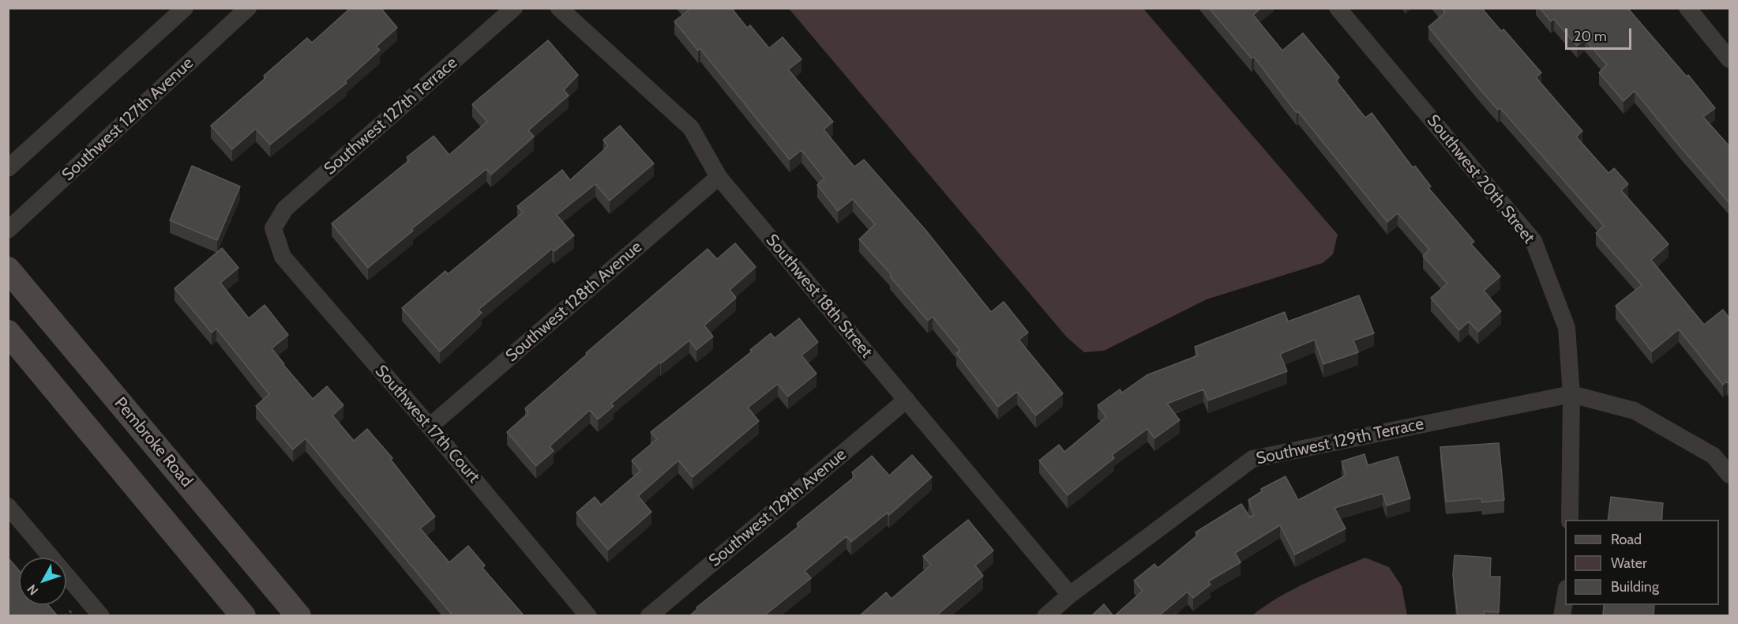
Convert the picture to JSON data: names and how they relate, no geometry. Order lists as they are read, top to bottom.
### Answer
{
  "streets": {
    "main road": ["Pembroke Road"],
    "street": [
      "Southwest 127th Terrace",
      "Southwest 127th Avenue",
      "Southwest 20th Street",
      "Southwest 18th Street",
      "Southwest 128th Avenue",
      "Southwest 17th Court",
      "Southwest 129th Terrace",
      "Southwest 129th Avenue"
    ]
  },
  "crossings": [
    ["Southwest 127th Terrace", "Southwest 17th Court"],
    ["Southwest 20th Street", "Southwest 129th Terrace"],
    ["Southwest 18th Street", "Southwest 128th Avenue"],
    ["Southwest 18th Street", "Southwest 129th Terrace"],
    ["Southwest 18th Street", "Southwest 129th Avenue"],
    ["Southwest 128th Avenue", "Southwest 17th Court"]
  ],
  "legend": ["Road", "Water", "Building"],
  "scale_bar": "20 m",
  "north": "bottom left"
}
